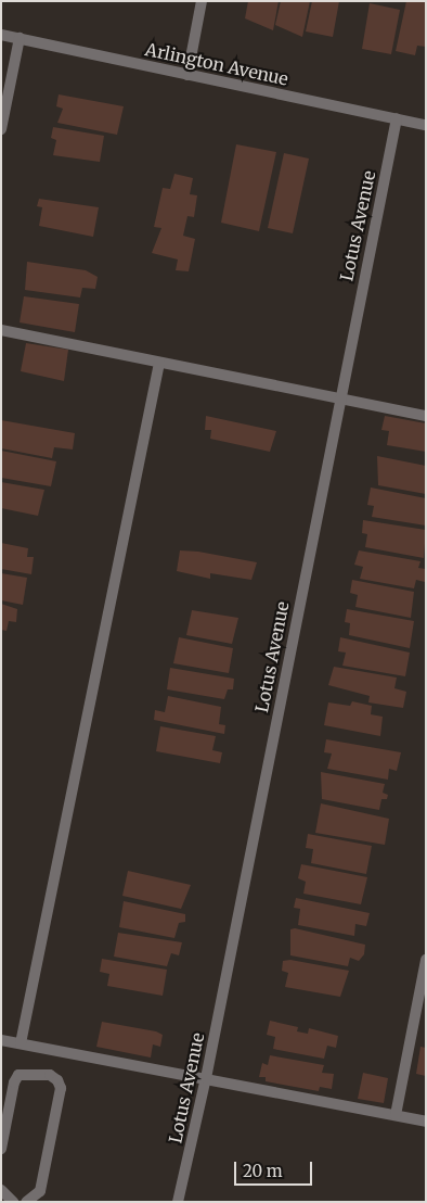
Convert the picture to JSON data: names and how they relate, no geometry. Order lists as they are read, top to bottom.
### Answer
{
  "streets": {
    "street": ["Arlington Avenue", "Lotus Avenue"]
  },
  "crossings": [
    ["Arlington Avenue", "Lotus Avenue"]
  ],
  "scale_bar": "20 m"
}
